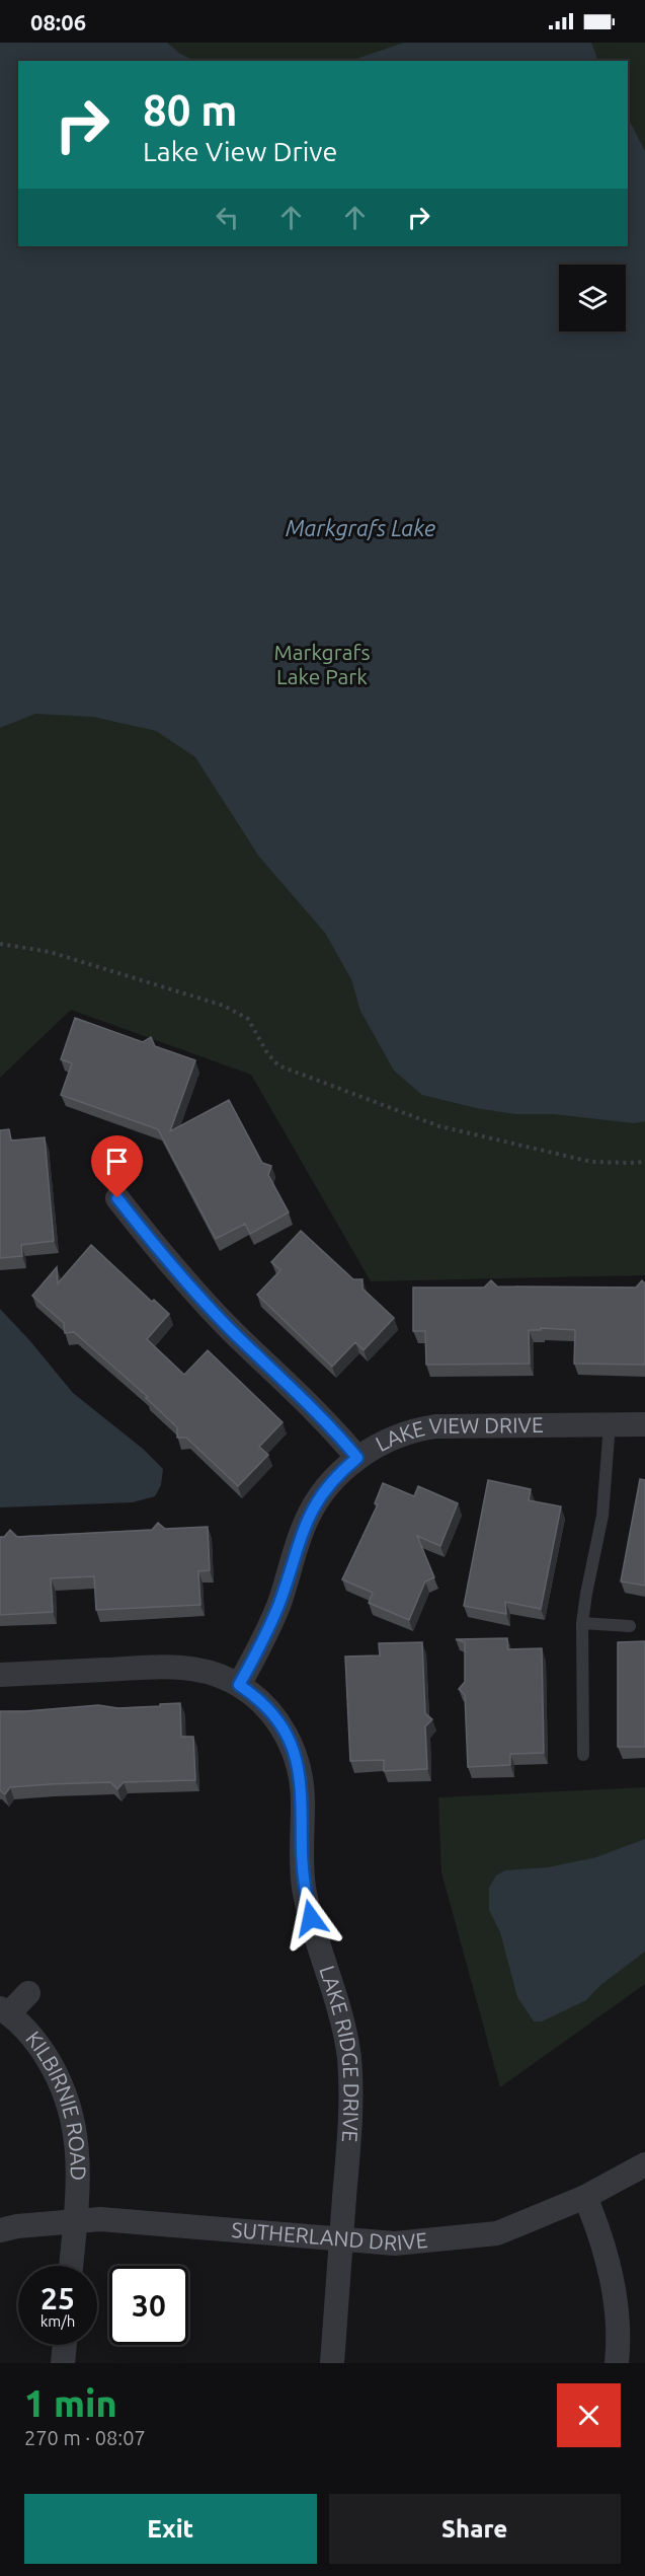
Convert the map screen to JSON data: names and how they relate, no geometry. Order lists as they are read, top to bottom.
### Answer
{
  "streets": {
    "street": [
      "LAKE VIEW DRIVE",
      "LAKE RIDGE DRIVE",
      "KILBIRNIE ROAD",
      "SUTHERLAND DRIVE"
    ]
  },
  "crossings": [
    ["LAKE VIEW DRIVE", "LAKE RIDGE DRIVE"],
    ["LAKE RIDGE DRIVE", "SUTHERLAND DRIVE"],
    ["KILBIRNIE ROAD", "SUTHERLAND DRIVE"]
  ],
  "water": ["Markgrafs Lake"],
  "parks": ["Markgrafs Lake Park"],
  "page": {
    "status": "08:06",
    "turn": ["80 m", "Lake View Drive"],
    "speed": "25 km/h",
    "limit": "30",
    "heading": ["1 min", "270 m · 08:07"],
    "buttons": ["Exit", "Share"]
  }
}
